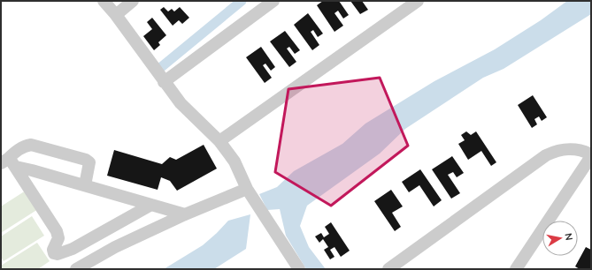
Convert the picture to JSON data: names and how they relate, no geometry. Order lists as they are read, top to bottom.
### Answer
{
  "north": "right"
}
